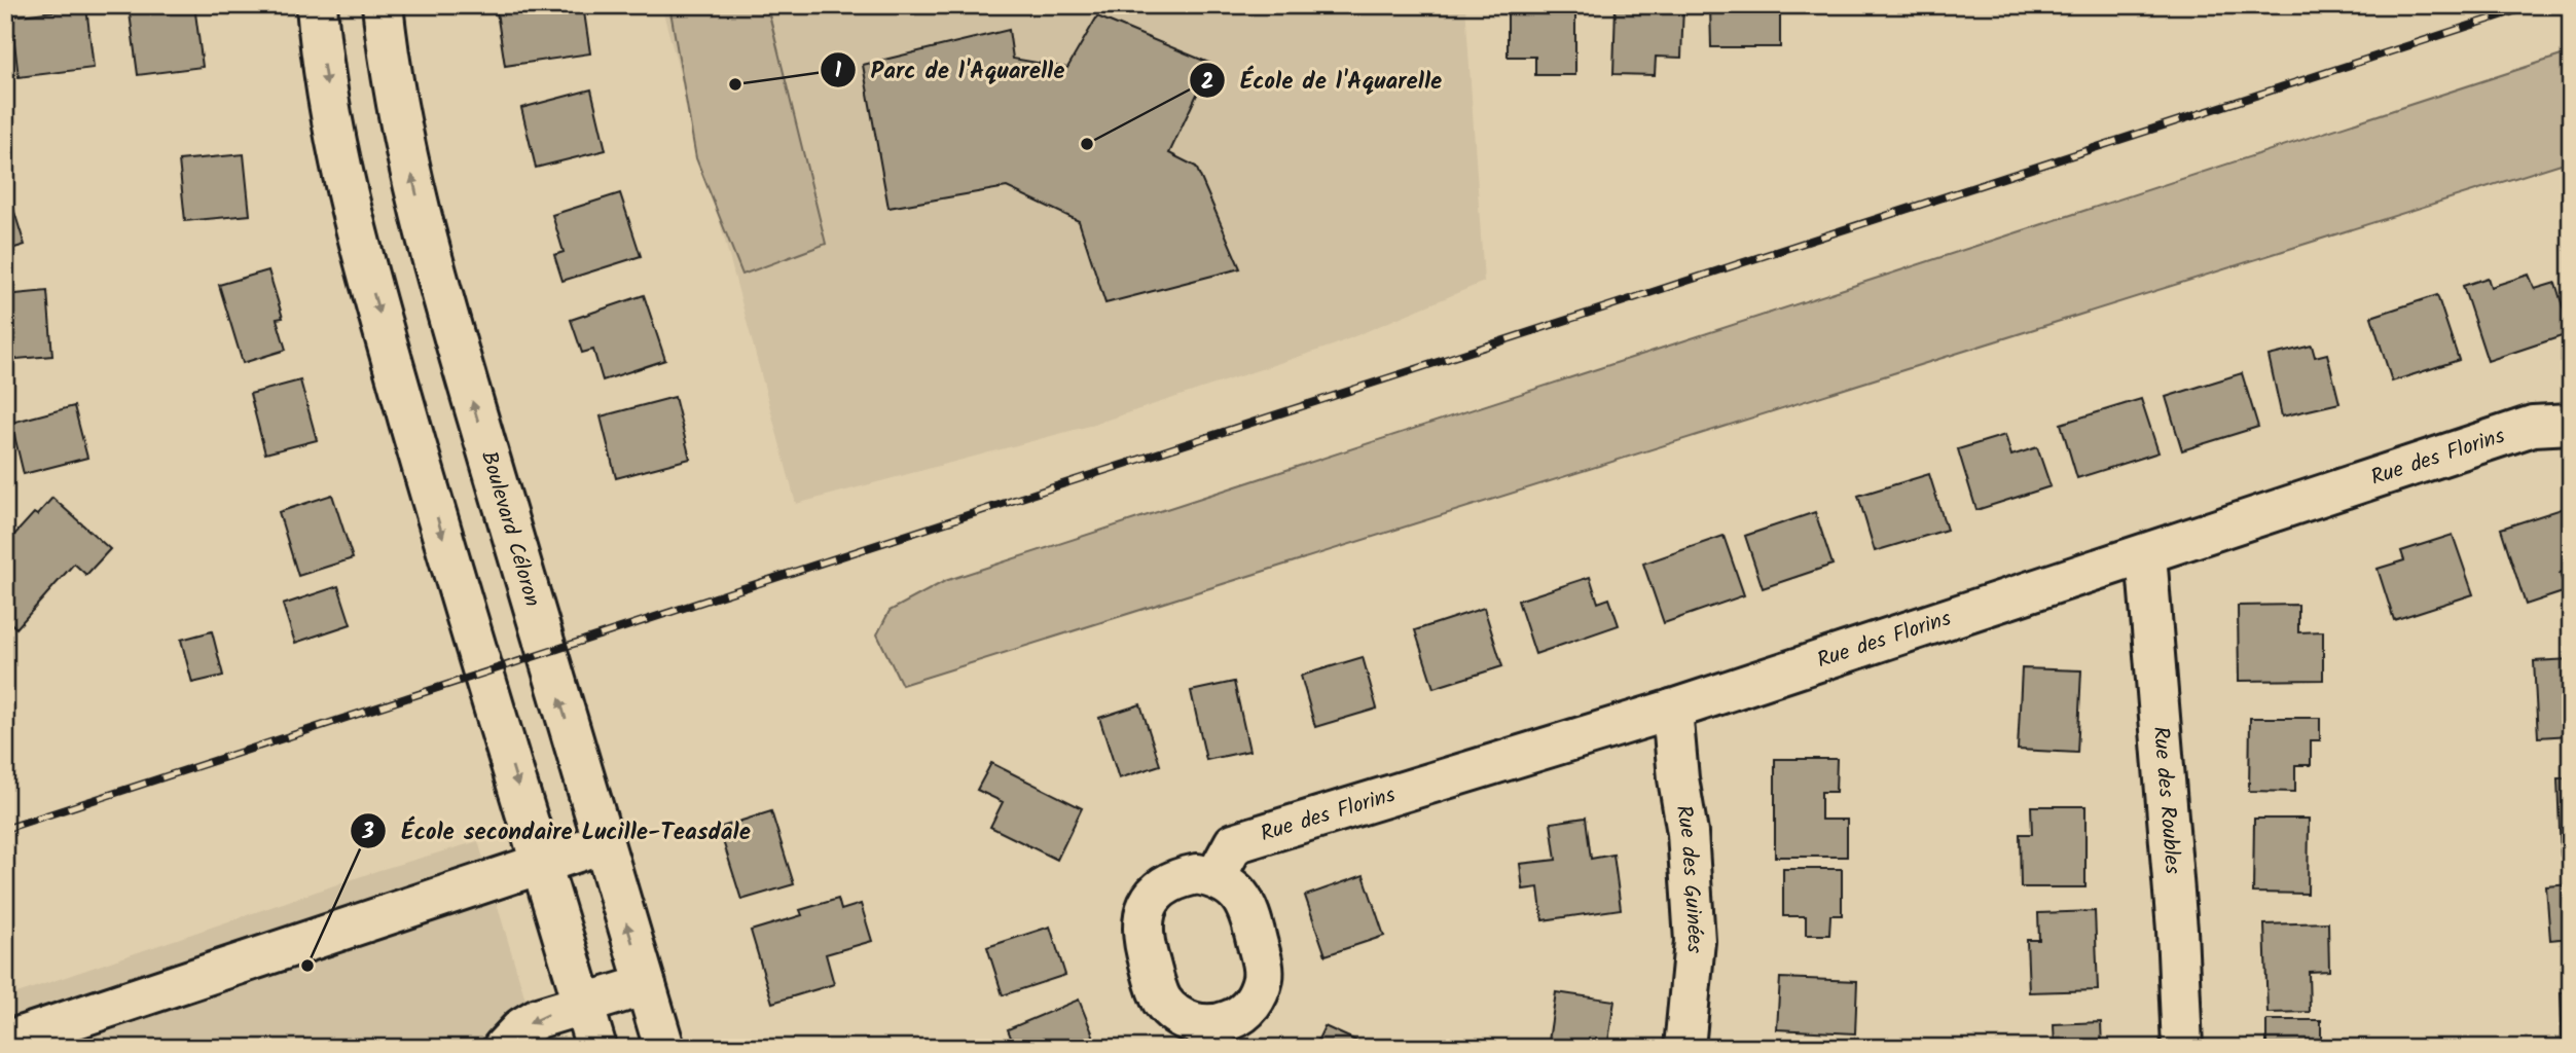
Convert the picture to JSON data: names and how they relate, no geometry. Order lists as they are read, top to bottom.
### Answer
{
  "streets": {
    "street": [
      "Rue des Florins",
      "Boulevard Céloron",
      "Rue des Roubles",
      "Rue des Guinées"
    ]
  },
  "crossings": [
    ["Rue des Florins", "Rue des Roubles"],
    ["Rue des Florins", "Rue des Guinées"]
  ],
  "places": ["Parc de l'Aquarelle", "École de l'Aquarelle", "École secondaire Lucille-Teasdale"]
}
